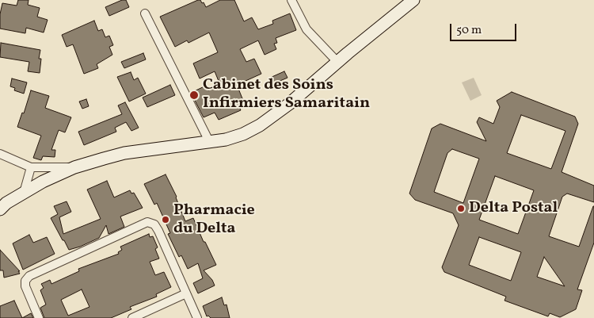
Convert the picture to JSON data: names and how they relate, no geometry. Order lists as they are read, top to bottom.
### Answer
{
  "places": ["Cabinet des Soins Infirmiers Samaritain", "Delta Postal", "Pharmacie du Delta"],
  "scale_bar": "50 m"
}
